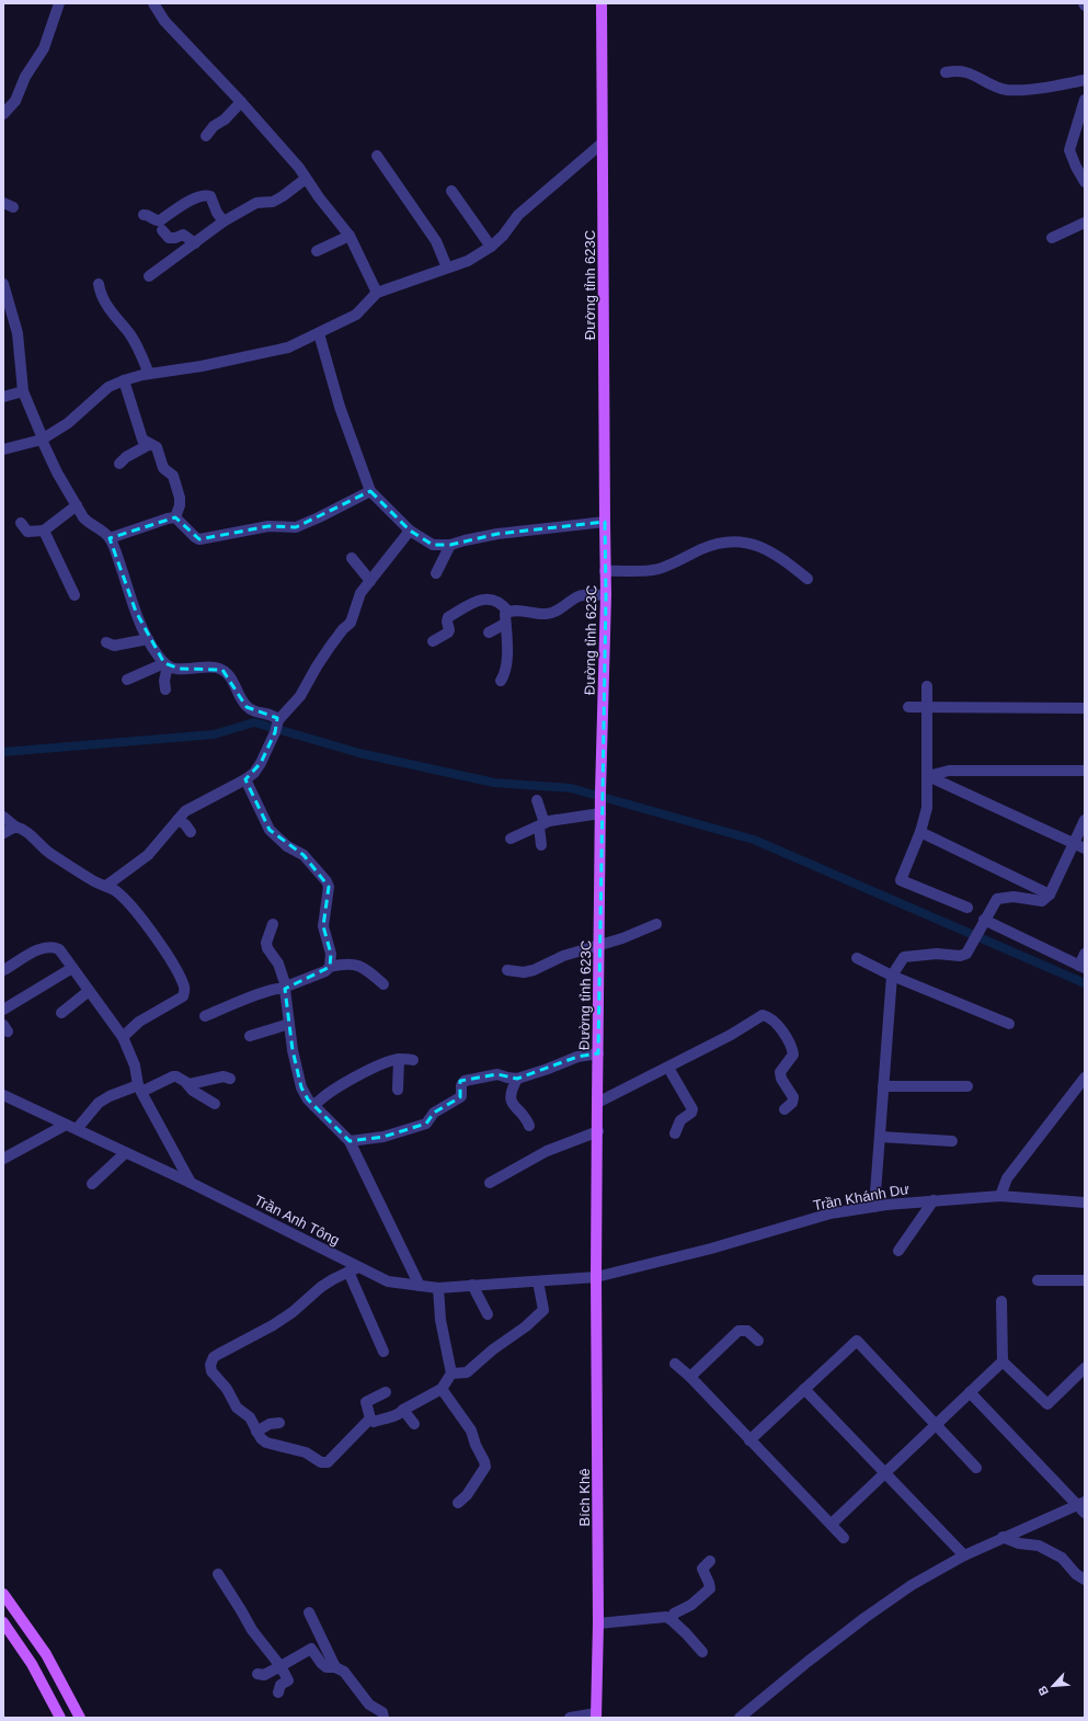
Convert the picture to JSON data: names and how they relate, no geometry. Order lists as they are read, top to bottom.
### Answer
{
  "streets": {
    "main road": ["Đường tỉnh 623C", "Bích Khê"],
    "street": ["Trần Khánh Dư", "Trần Anh Tông"]
  },
  "crossings": [
    ["Đường tỉnh 623C", "Trần Khánh Dư"],
    ["Đường tỉnh 623C", "Trần Anh Tông"],
    ["Đường tỉnh 623C", "Bích Khê"],
    ["Trần Khánh Dư", "Trần Anh Tông"],
    ["Trần Khánh Dư", "Bích Khê"],
    ["Trần Anh Tông", "Bích Khê"]
  ],
  "north": "bottom left"
}
